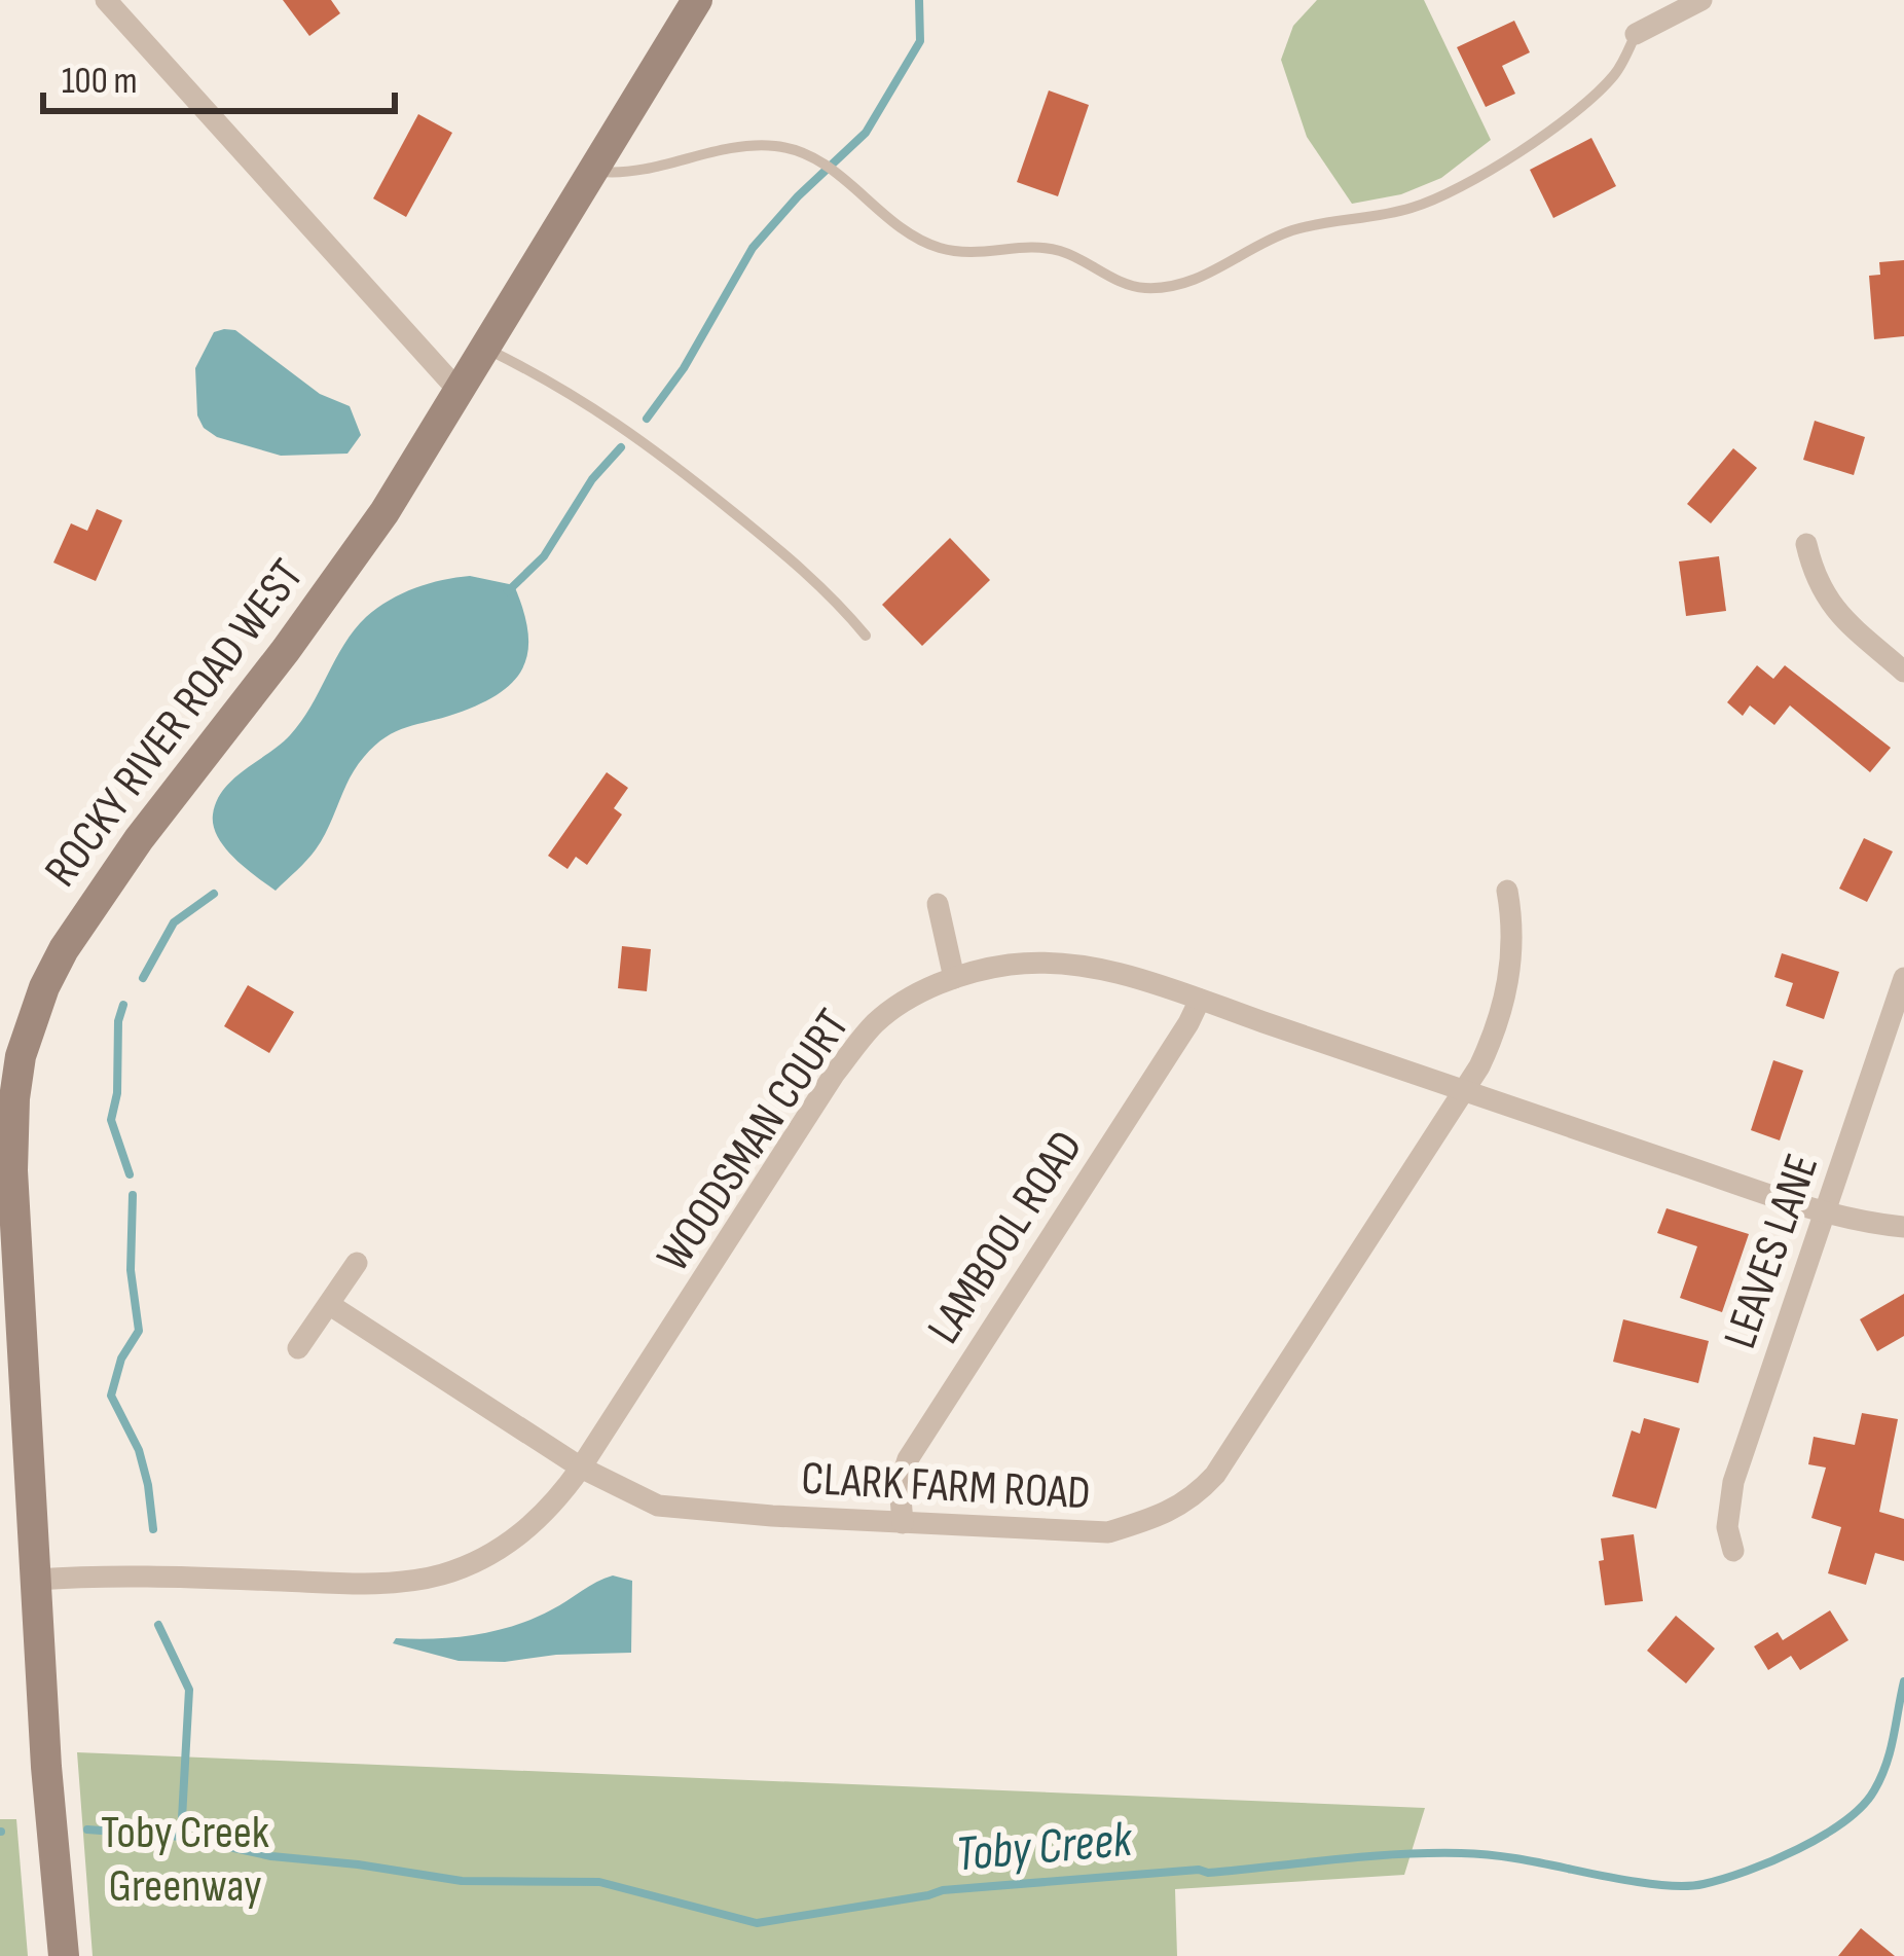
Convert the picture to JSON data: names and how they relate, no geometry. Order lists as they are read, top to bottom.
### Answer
{
  "streets": {
    "street": [
      "ROCKY RIVER ROAD WEST",
      "WOODSMAN COURT",
      "LAMBOOL ROAD",
      "LEAVES LANE",
      "CLARK FARM ROAD"
    ]
  },
  "crossings": [
    ["ROCKY RIVER ROAD WEST", "WOODSMAN COURT"],
    ["WOODSMAN COURT", "LAMBOOL ROAD"],
    ["WOODSMAN COURT", "LEAVES LANE"],
    ["WOODSMAN COURT", "CLARK FARM ROAD"],
    ["LAMBOOL ROAD", "CLARK FARM ROAD"]
  ],
  "water": ["Toby Creek"],
  "parks": ["Toby Creek Greenway"],
  "scale_bar": "100 m"
}
